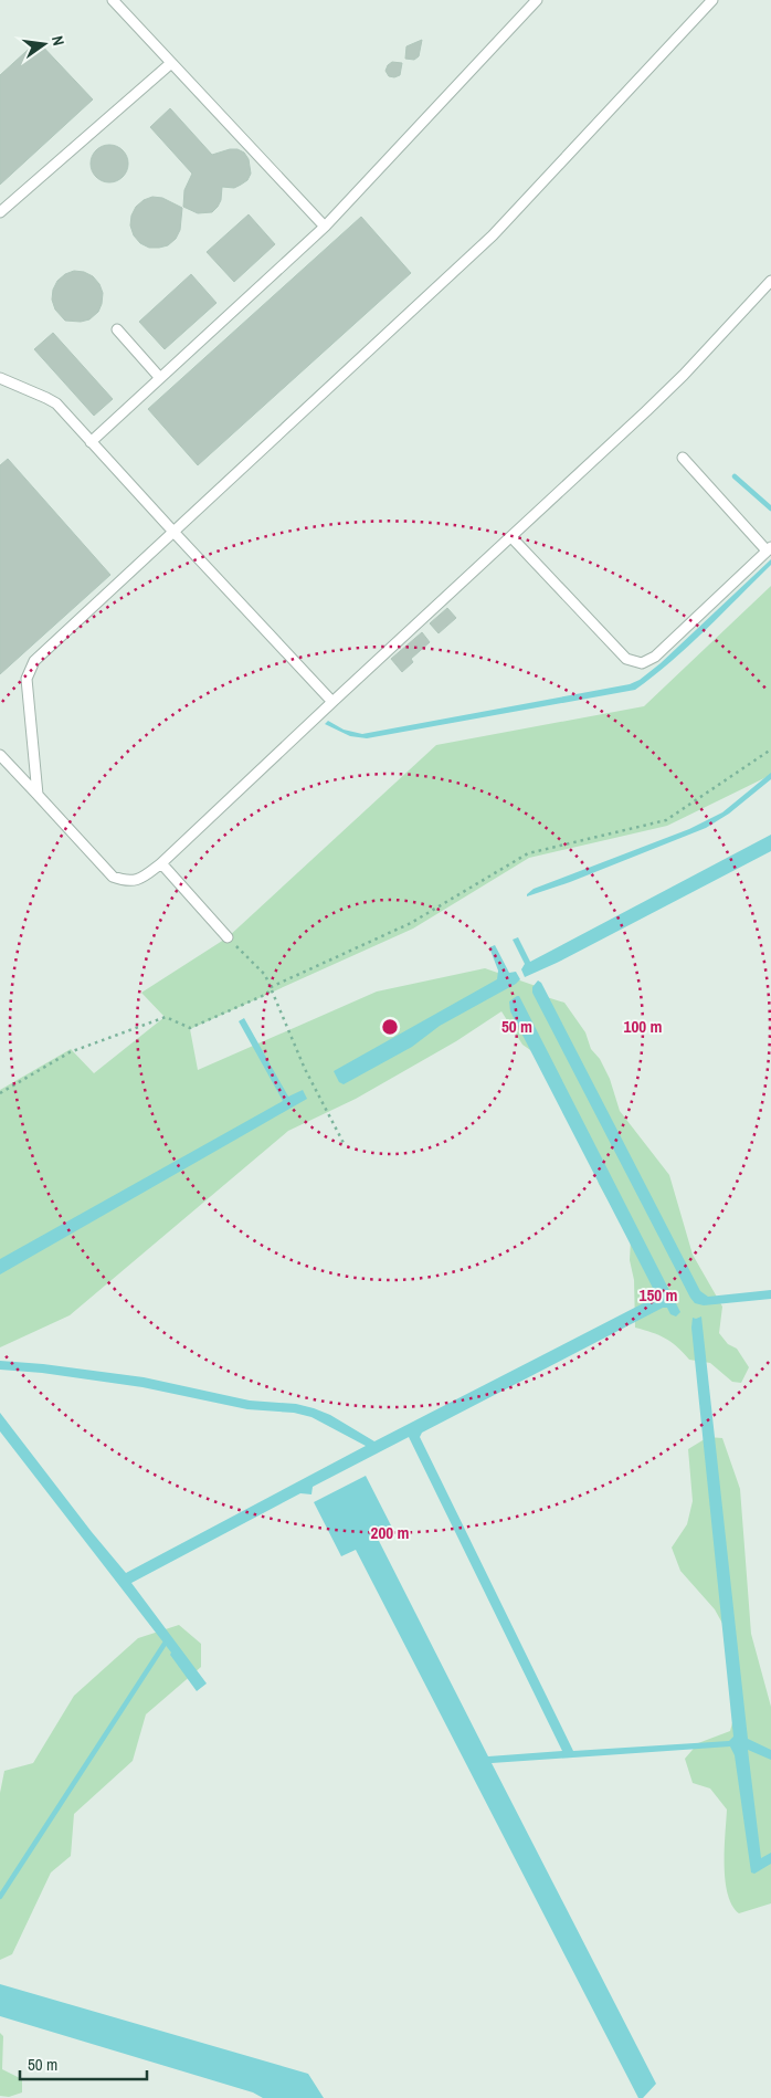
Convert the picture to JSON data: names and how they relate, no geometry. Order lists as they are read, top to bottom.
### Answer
{
  "scale_bar": "50 m",
  "north": "right",
  "rings": [
    "50 m",
    "100 m",
    "150 m",
    "200 m"
  ]
}
